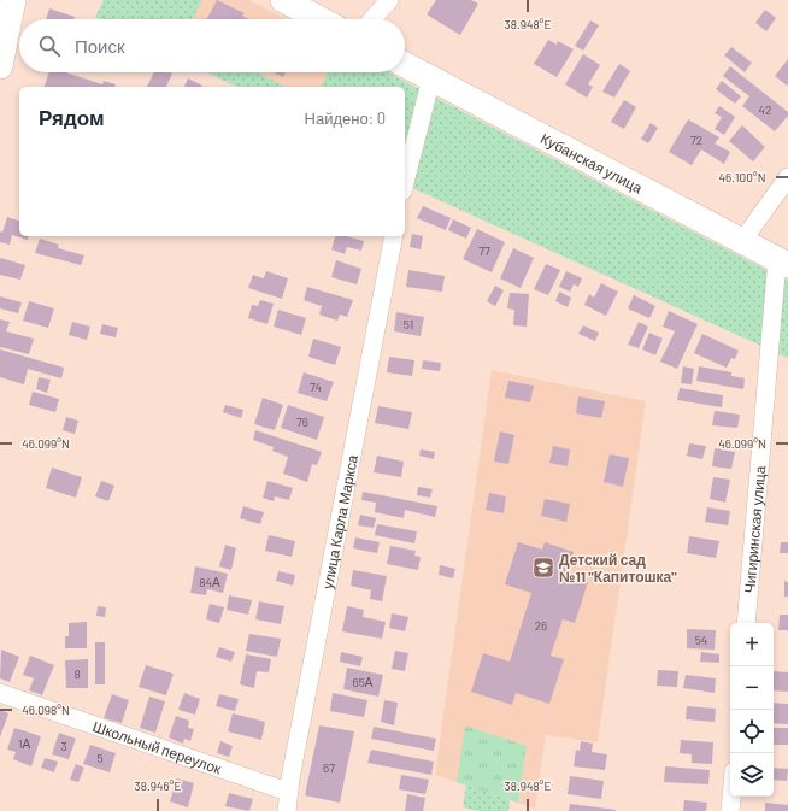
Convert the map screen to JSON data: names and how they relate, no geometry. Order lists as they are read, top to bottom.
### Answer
{
  "streets": {
    "street": [
      "Кубанская улица",
      "улица Карла Маркса",
      "Чигиринская улица",
      "Школьный переулок"
    ]
  },
  "crossings": [
    ["Кубанская улица", "Чигиринская улица"],
    ["улица Карла Маркса", "Школьный переулок"]
  ],
  "places": {
    "school or university": ["Детский сад №11 \"Капитошка\""]
  },
  "house_numbers": [
    "42",
    "72",
    "77",
    "51",
    "74",
    "76",
    "84А",
    "26",
    "54",
    "8",
    "65А",
    "1А",
    "3",
    "5",
    "67"
  ],
  "page": {
    "search": "Поиск",
    "heading": ["Рядом", "Найдено: 0"],
    "map_buttons": ["+", "−"]
  },
  "coordinates": [
    "38.948°E",
    "46.100°N",
    "46.099°N",
    "46.098°N",
    "38.946°E"
  ]
}
